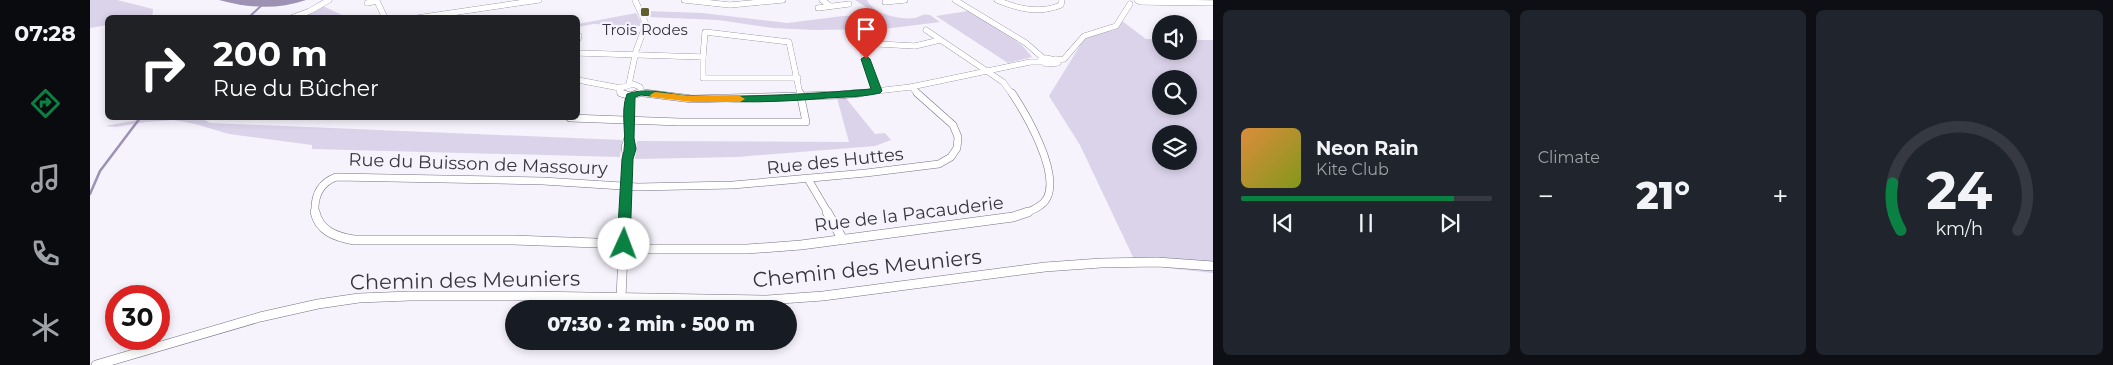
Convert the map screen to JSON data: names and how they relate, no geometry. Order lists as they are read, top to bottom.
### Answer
{
  "streets": {
    "street": [
      "Rue des Huttes",
      "Rue du Buisson de Massoury",
      "Rue de la Pacauderie",
      "Chemin des Meuniers"
    ]
  },
  "crossings": [
    ["Rue des Huttes", "Rue du Buisson de Massoury"],
    ["Rue du Buisson de Massoury", "Rue de la Pacauderie"]
  ],
  "places": {
    "transit": ["Trois Rodes"]
  },
  "page": {
    "tabs": "07:28",
    "tile": "Climate",
    "turn": ["200 m", "Rue du Bûcher"],
    "song": ["Neon Rain", "Kite Club"],
    "heat": ["−", "21°", "+"],
    "limit": "30",
    "trip": "07:30 · 2 min · 500 m",
    "gauge": ["24", "km/h"]
  }
}
